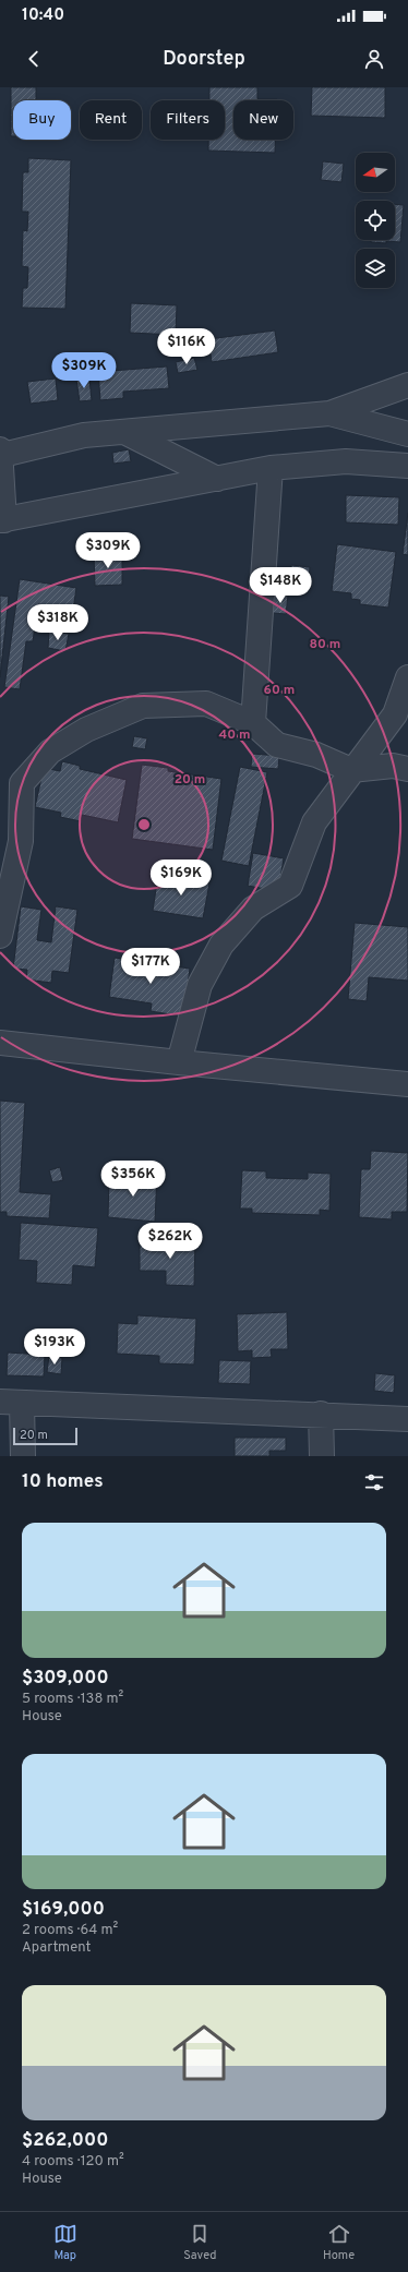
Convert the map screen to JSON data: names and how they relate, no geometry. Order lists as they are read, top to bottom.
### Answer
{
  "scale_bar": "20 m",
  "north": "left",
  "page": {
    "status": "10:40",
    "header": "Doorstep",
    "chip": [
      "Buy",
      "Rent",
      "Filters",
      "New"
    ],
    "price": [
      "$116K",
      "$309K",
      "$309K",
      "$148K",
      "$318K",
      "$169K",
      "$177K",
      "$356K",
      "$262K",
      "$193K"
    ],
    "scale": "20 m",
    "heading": "10 homes",
    "list": [
      {
        "name": "$309,000",
        "note": "5 rooms · 138 m² · House"
      },
      {
        "name": "$169,000",
        "note": "2 rooms · 64 m² · Apartment"
      },
      {
        "name": "$262,000",
        "note": "4 rooms · 120 m² · House"
      }
    ],
    "tabs": ["Map", "Saved", "Home"]
  },
  "rings": [
    "80 m",
    "60 m",
    "40 m",
    "20 m"
  ]
}
